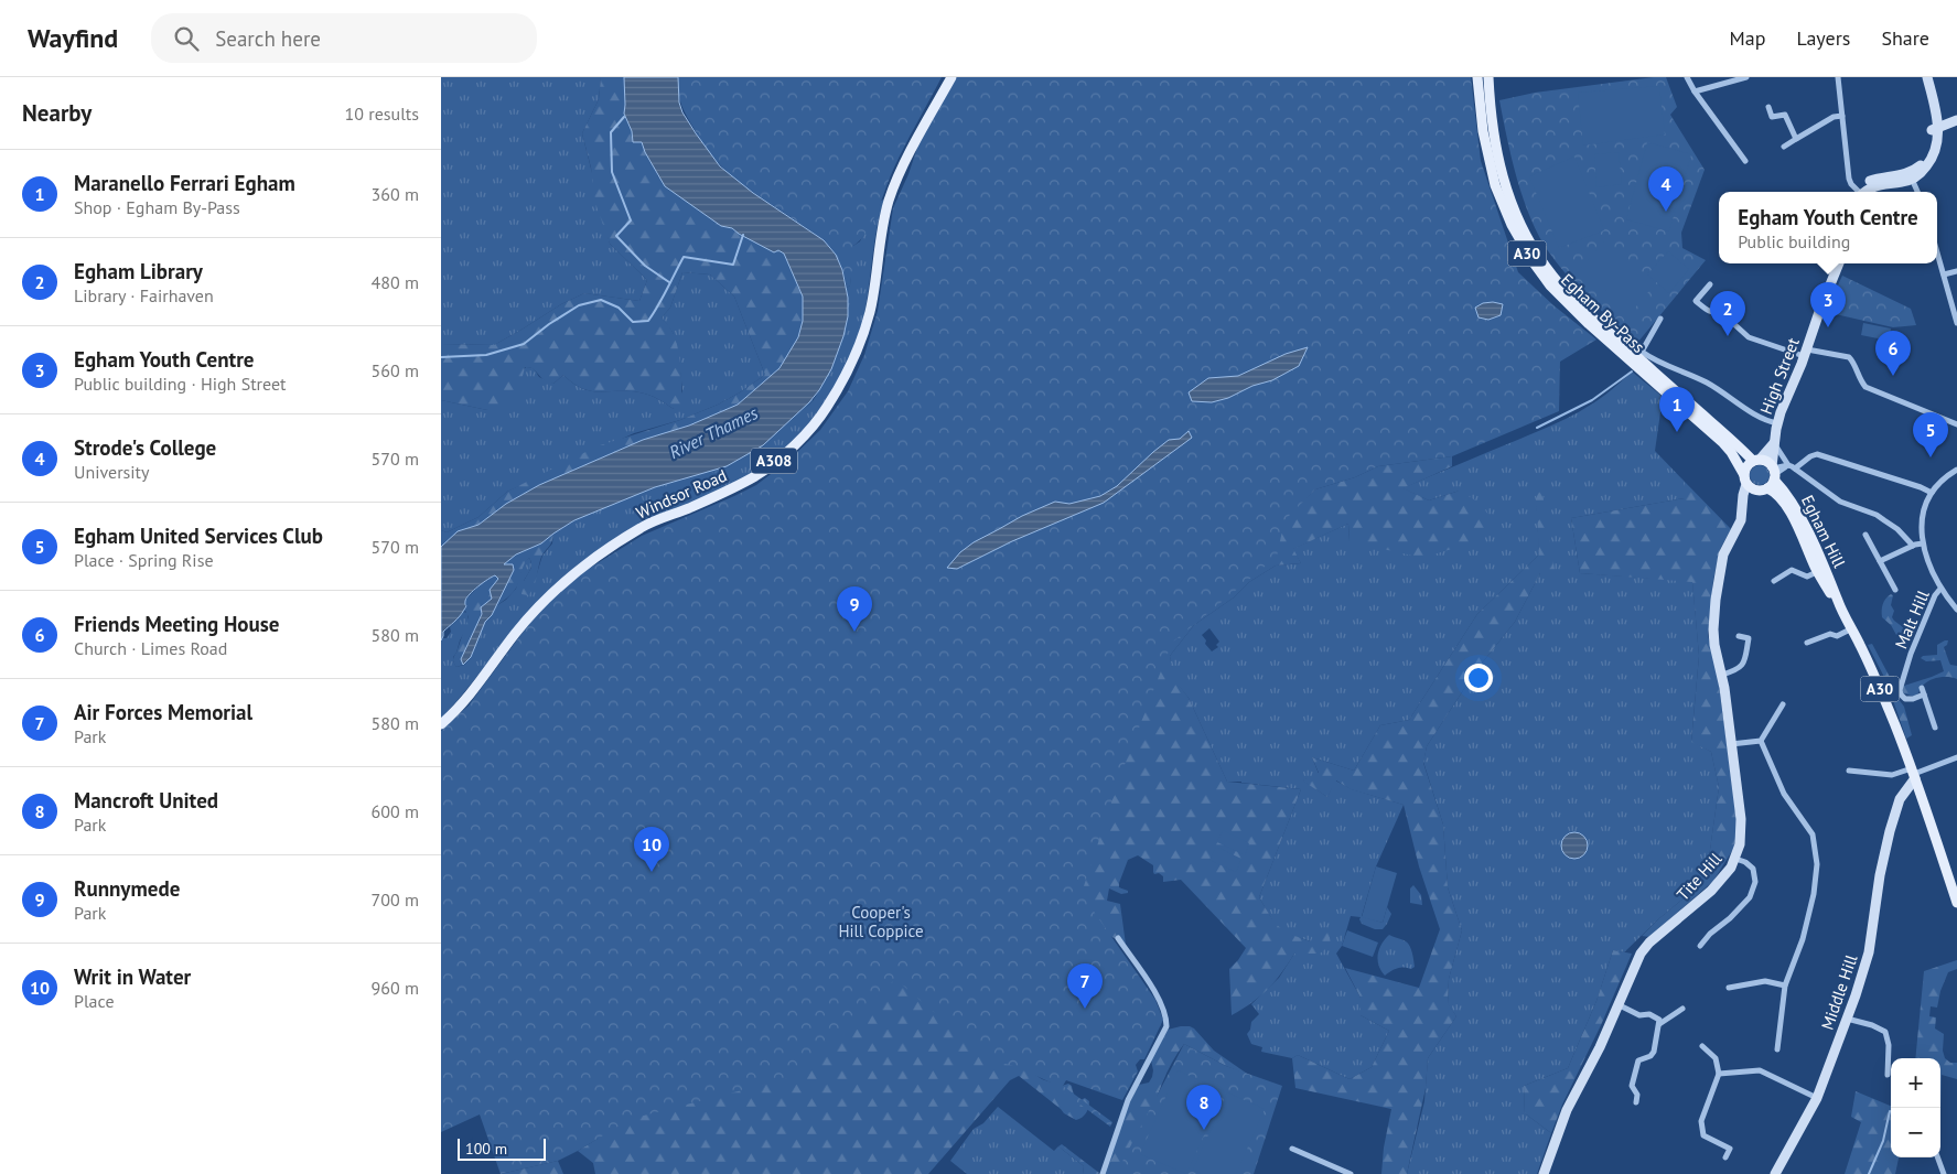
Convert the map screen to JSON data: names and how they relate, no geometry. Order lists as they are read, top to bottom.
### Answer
{
  "streets": {
    "main road": [
      "A30",
      "Egham By-Pass",
      "A308",
      "Windsor Road",
      "Egham Hill"
    ],
    "street": [
      "High Street",
      "Malt Hill",
      "Tite Hill",
      "Middle Hill"
    ]
  },
  "crossings": [
    ["Egham By-Pass", "High Street"],
    ["Egham By-Pass", "Egham Hill"],
    ["Egham By-Pass", "Tite Hill"],
    ["High Street", "Egham Hill"],
    ["High Street", "Tite Hill"],
    ["Egham Hill", "Tite Hill"],
    ["Egham Hill", "Middle Hill"]
  ],
  "water": ["River Thames"],
  "parks": ["Cooper's Hill Coppice"],
  "scale_bar": "100 m",
  "page": {
    "header": "Wayfind",
    "search": "Search here",
    "nav": ["Map", "Layers", "Share"],
    "heading": ["Nearby", "10 results"],
    "list": [
      {
        "mark": "1",
        "name": "Maranello Ferrari Egham",
        "note": "Shop · Egham By-Pass",
        "value": "360 m"
      },
      {
        "mark": "2",
        "name": "Egham Library",
        "note": "Library · Fairhaven",
        "value": "480 m"
      },
      {
        "mark": "3",
        "name": "Egham Youth Centre",
        "note": "Public building · High Street",
        "value": "560 m"
      },
      {
        "mark": "4",
        "name": "Strode's College",
        "note": "University",
        "value": "570 m"
      },
      {
        "mark": "5",
        "name": "Egham United Services Club",
        "note": "Place · Spring Rise",
        "value": "570 m"
      },
      {
        "mark": "6",
        "name": "Friends Meeting House",
        "note": "Church · Limes Road",
        "value": "580 m"
      },
      {
        "mark": "7",
        "name": "Air Forces Memorial",
        "note": "Park",
        "value": "580 m"
      },
      {
        "mark": "8",
        "name": "Mancroft United",
        "note": "Park",
        "value": "600 m"
      },
      {
        "mark": "9",
        "name": "Runnymede",
        "note": "Park",
        "value": "700 m"
      },
      {
        "mark": "10",
        "name": "Writ in Water",
        "note": "Place",
        "value": "960 m"
      }
    ],
    "pins": [
      "4",
      "3",
      "2",
      "6",
      "1",
      "5",
      "9",
      "10",
      "7",
      "8"
    ],
    "popup": ["Egham Youth Centre", "Public building"],
    "map_buttons": ["+", "−"],
    "scale": "100 m"
  }
}
